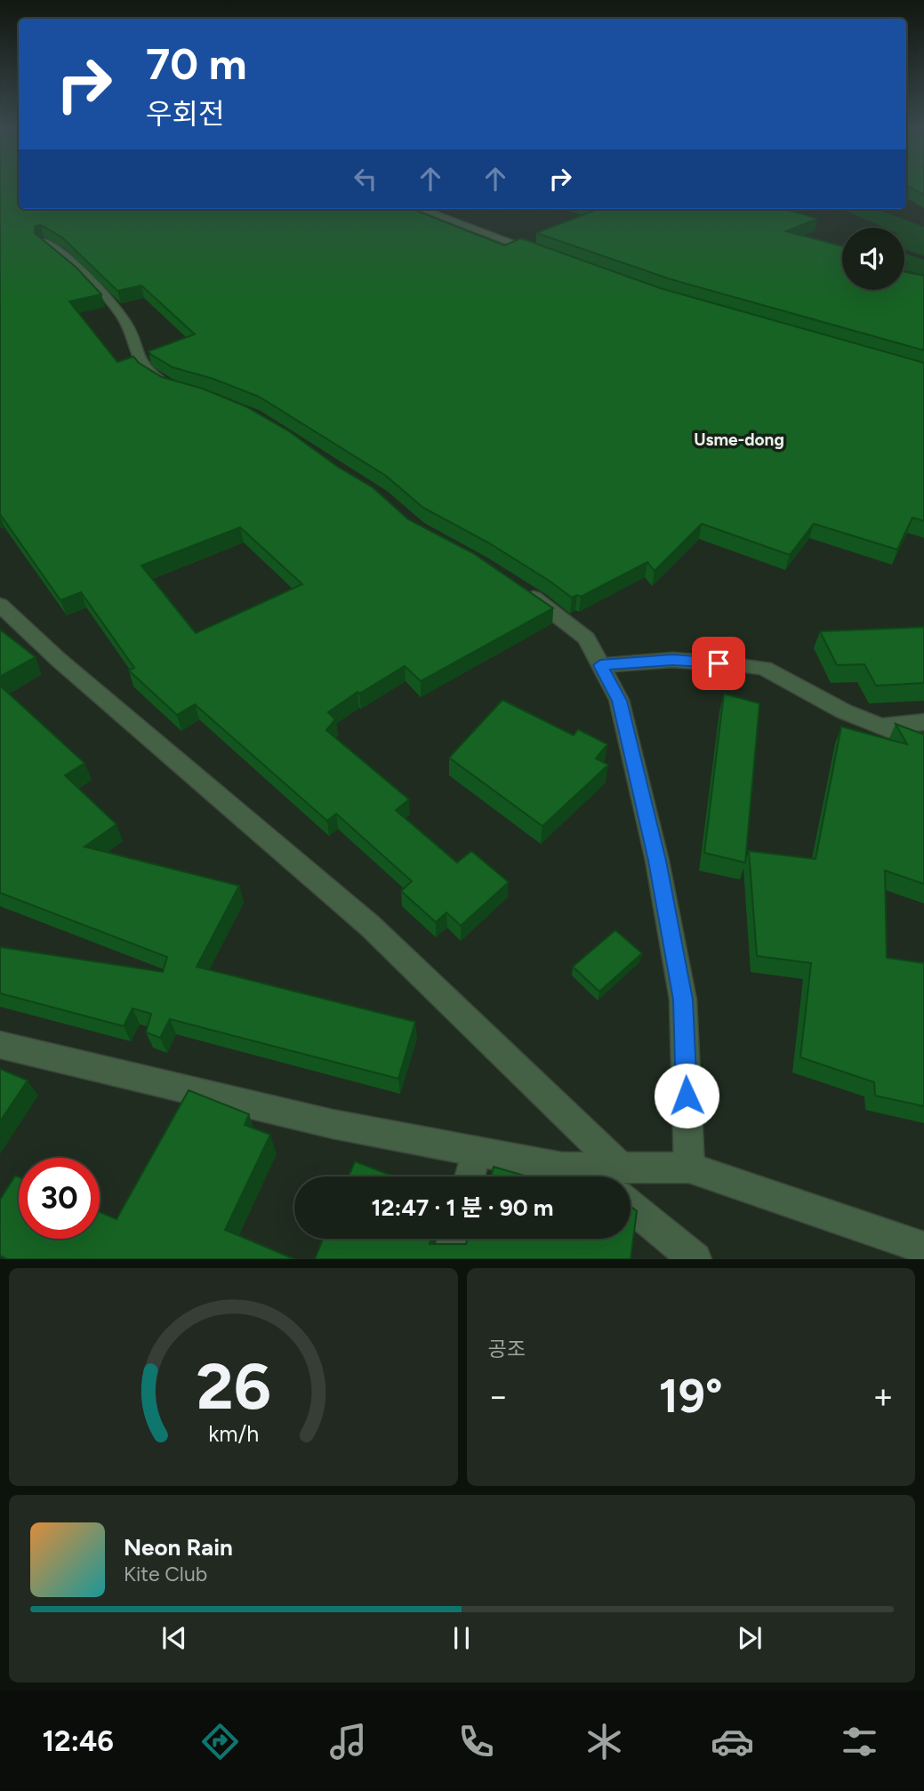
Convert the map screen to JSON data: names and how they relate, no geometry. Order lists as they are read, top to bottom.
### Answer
{
  "districts": ["Usme-dong"],
  "page": {
    "turn": ["70 m", "우회전"],
    "limit": "30",
    "trip": "12:47 · 1 분 · 90 m",
    "tile": "공조",
    "heat": ["−", "19°", "+"],
    "song": ["Neon Rain", "Kite Club"],
    "tabs": "12:46",
    "gauge": ["26", "km/h"]
  }
}
